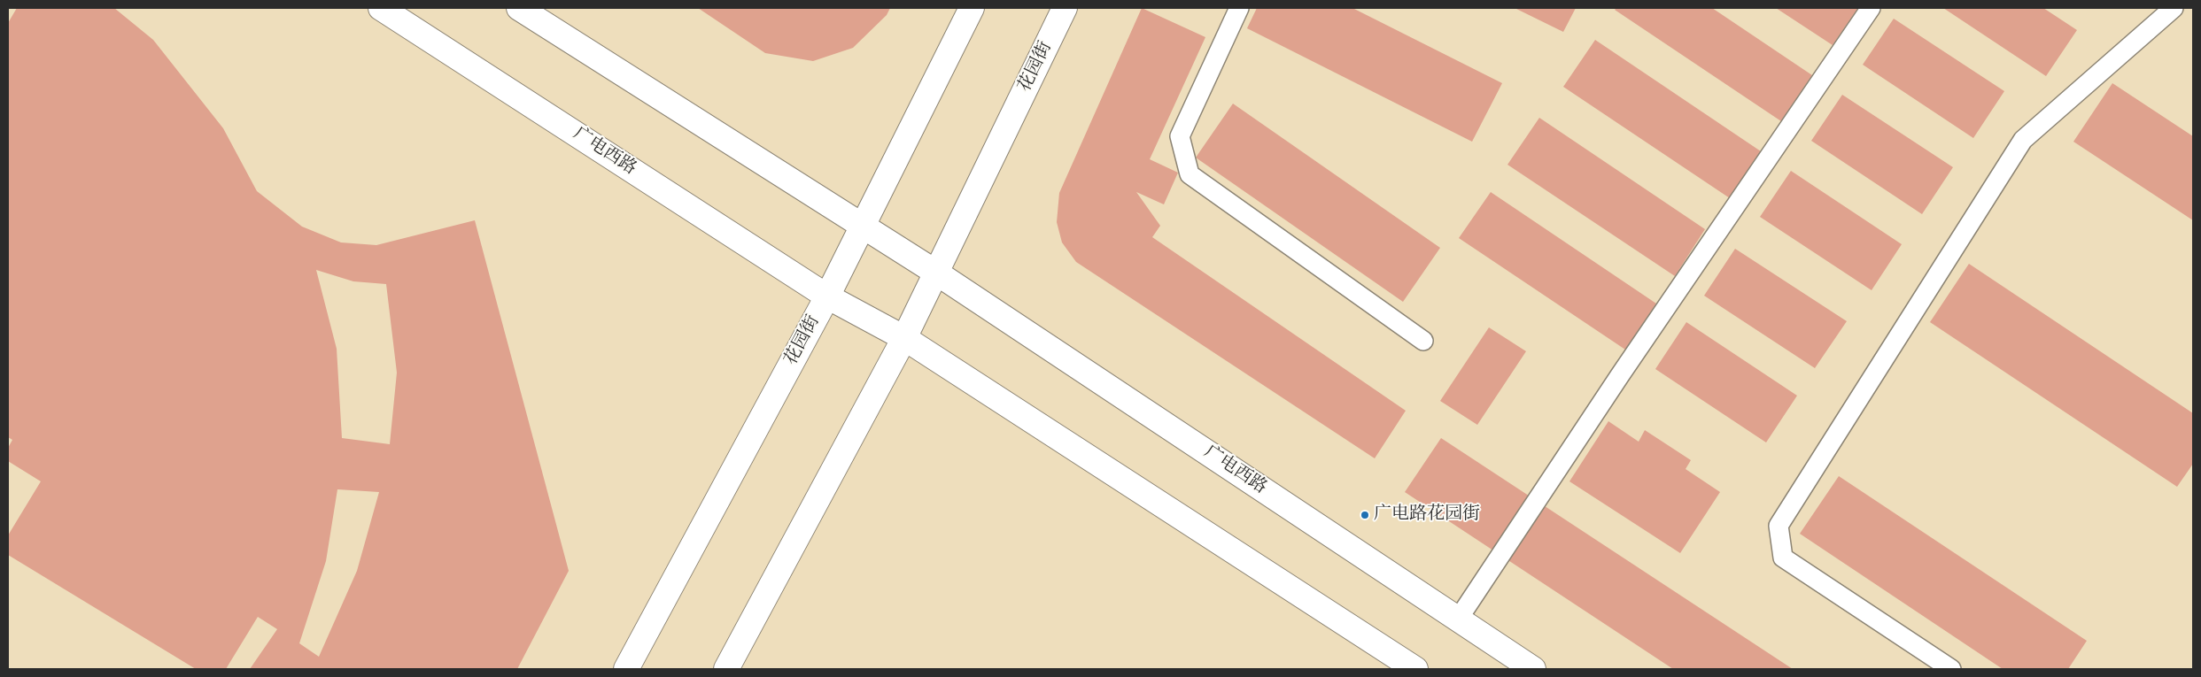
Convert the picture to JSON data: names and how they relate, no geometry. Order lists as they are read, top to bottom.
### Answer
{
  "streets": {
    "main road": ["花园街", "广电西路"]
  },
  "crossings": [
    ["花园街", "广电西路"]
  ],
  "places": ["广电路花园街"]
}
